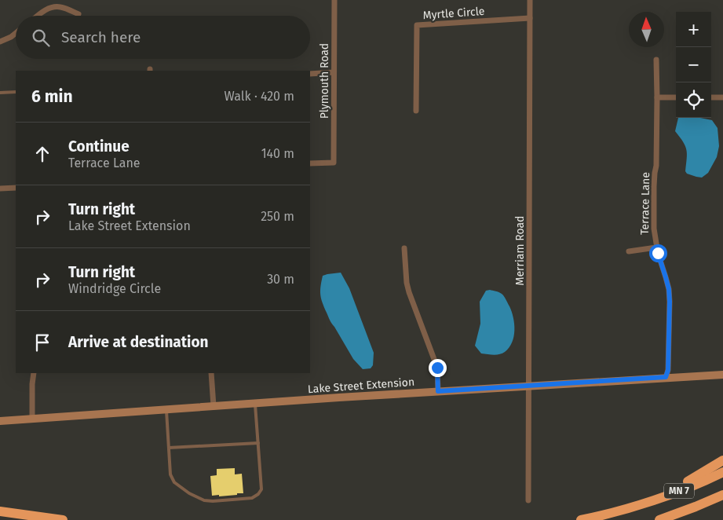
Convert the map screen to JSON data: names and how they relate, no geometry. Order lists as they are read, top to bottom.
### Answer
{
  "streets": {
    "highway": ["MN 7"],
    "street": [
      "Myrtle Circle",
      "Plymouth Road",
      "Terrace Lane",
      "Merriam Road",
      "Lake Street Extension"
    ]
  },
  "crossings": [
    ["Myrtle Circle", "Merriam Road"],
    ["Terrace Lane", "Lake Street Extension"],
    ["Merriam Road", "Lake Street Extension"]
  ],
  "north": "top",
  "page": {
    "map_buttons": ["+", "−"],
    "search": "Search here",
    "heading": ["6 min", "Walk · 420 m"],
    "list": [
      ["Continue", "Terrace Lane", "140 m"],
      ["Turn right", "Lake Street Extension", "250 m"],
      ["Turn right", "Windridge Circle", "30 m"],
      "Arrive at destination"
    ]
  }
}
